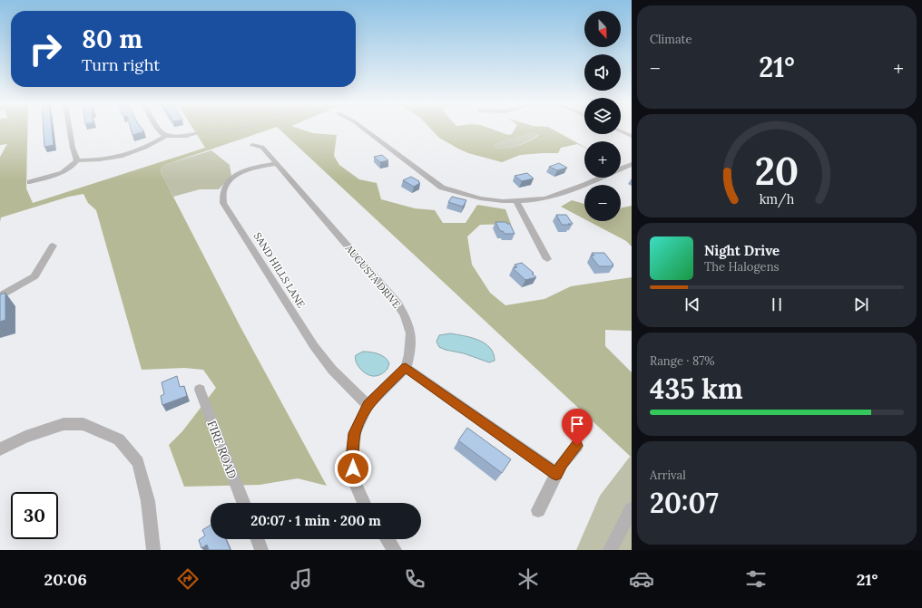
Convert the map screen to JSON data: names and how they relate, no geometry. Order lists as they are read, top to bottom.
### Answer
{
  "streets": {
    "street": ["SAND HILLS LANE", "AUGUSTA DRIVE", "FIRE ROAD"]
  },
  "crossings": [
    ["SAND HILLS LANE", "AUGUSTA DRIVE"]
  ],
  "north": "bottom",
  "page": {
    "tile": [
      "Climate",
      ["Range · 87%", "435 km"],
      ["Arrival", "20:07"]
    ],
    "map_buttons": ["+", "−"],
    "turn": ["80 m", "Turn right"],
    "heat": ["−", "21°", "+"],
    "song": ["Night Drive", "The Halogens"],
    "limit": "30",
    "trip": "20:07 · 1 min · 200 m",
    "tabs": ["20:06", "21°"],
    "gauge": ["20", "km/h"]
  }
}
